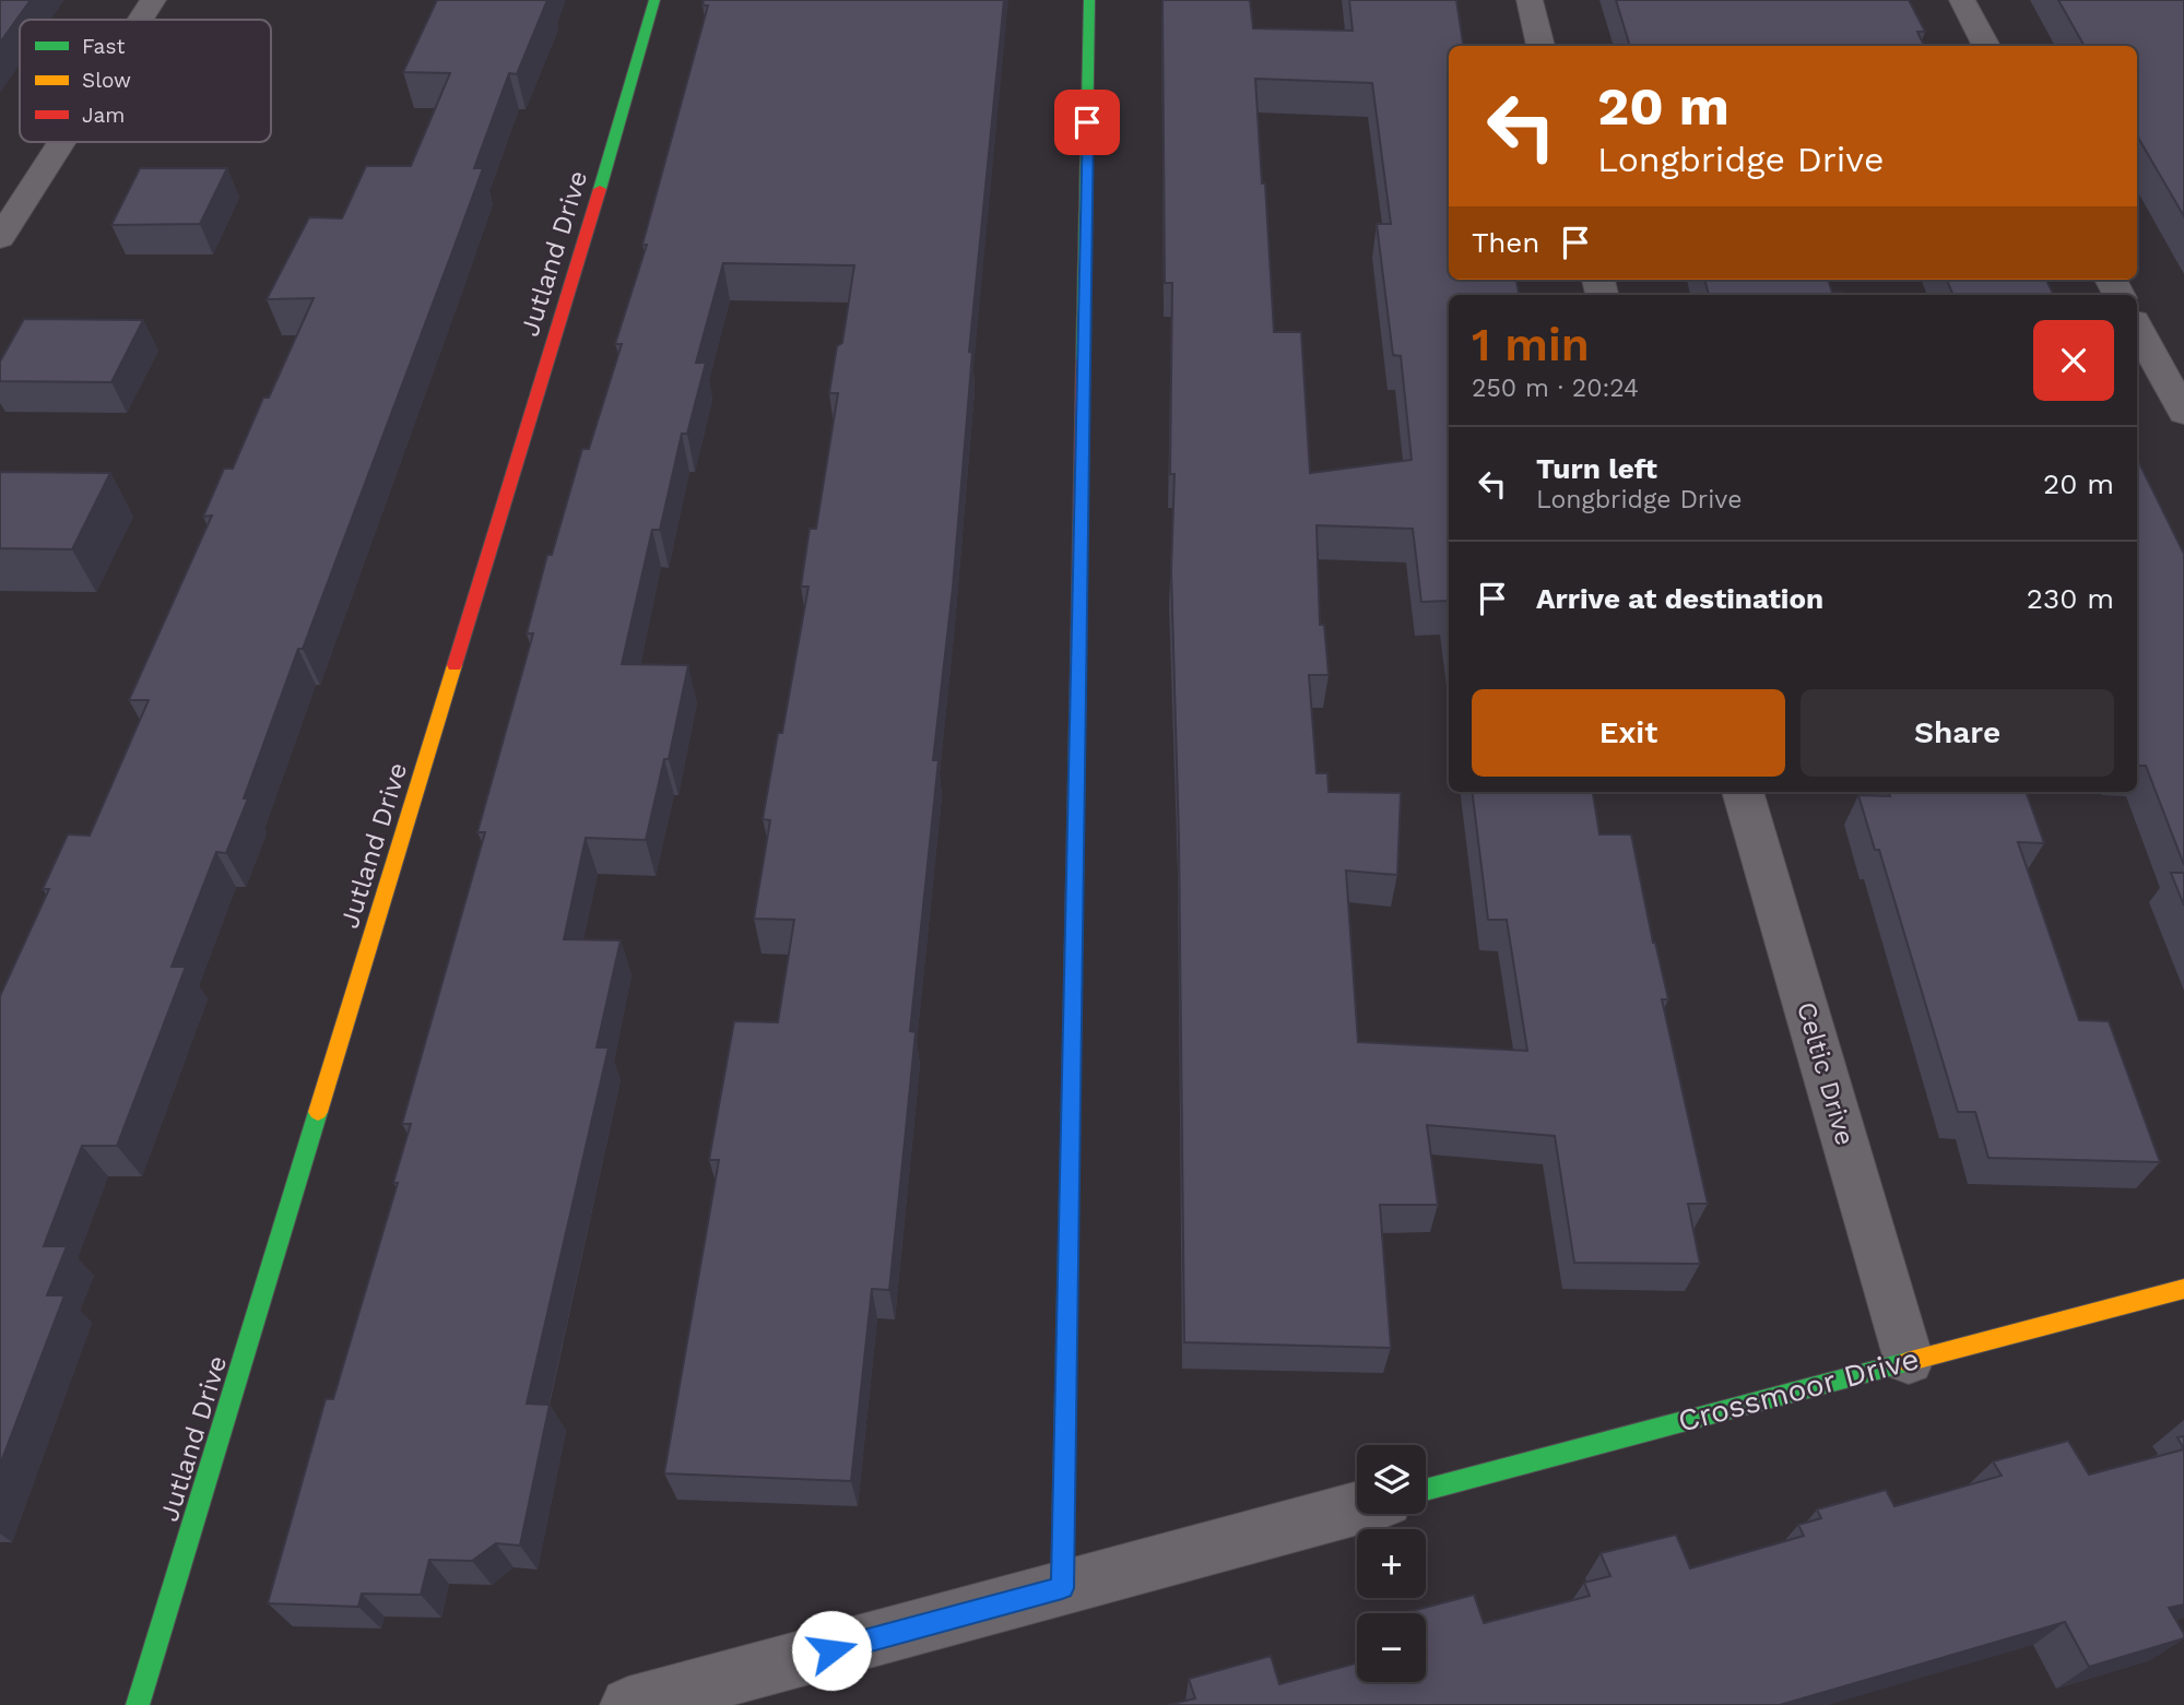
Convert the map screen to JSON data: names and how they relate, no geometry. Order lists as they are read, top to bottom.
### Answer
{
  "streets": {
    "street": ["Jutland Drive", "Celtic Drive", "Crossmoor Drive"]
  },
  "crossings": [
    ["Celtic Drive", "Crossmoor Drive"]
  ],
  "legend": ["Fast", "Slow", "Jam"],
  "page": {
    "turn": ["20 m", "Longbridge Drive"],
    "then": "Then",
    "heading": ["1 min", "250 m · 20:24"],
    "list": [
      {
        "name": "Turn left",
        "note": "Longbridge Drive",
        "value": "20 m"
      },
      {
        "name": "Arrive at destination",
        "value": "230 m"
      }
    ],
    "buttons": ["Exit", "Share"],
    "map_buttons": ["+", "−"]
  }
}
